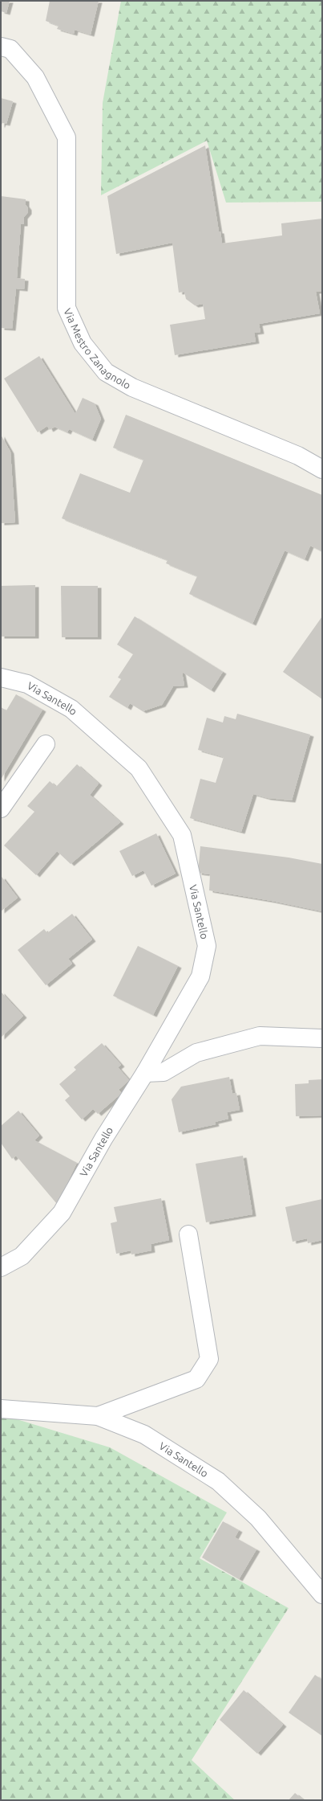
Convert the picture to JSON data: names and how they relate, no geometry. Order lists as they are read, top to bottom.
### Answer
{
  "streets": {
    "street": ["Via Mestro Zanagnolo", "Via Santello"]
  }
}
